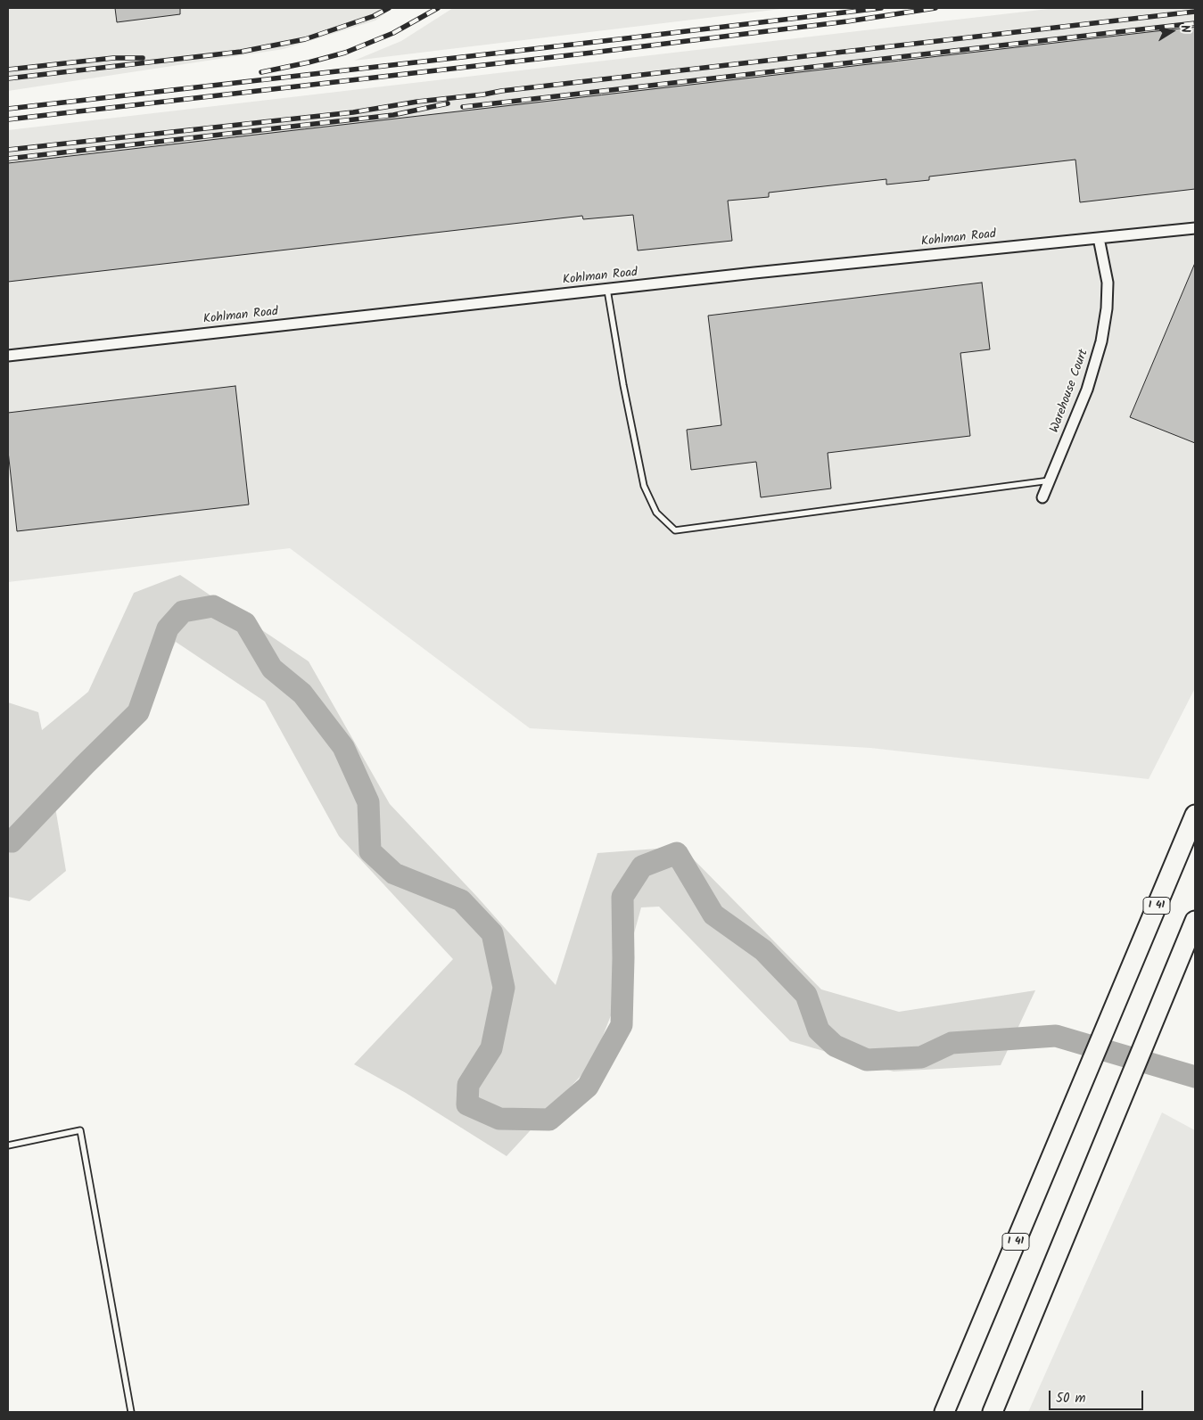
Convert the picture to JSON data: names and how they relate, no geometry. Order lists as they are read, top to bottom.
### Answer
{
  "streets": {
    "highway": ["I 41"],
    "street": ["Kohlman Road", "Warehouse Court"]
  },
  "crossings": [
    ["Kohlman Road", "Warehouse Court"]
  ],
  "scale_bar": "50 m",
  "north": "right"
}
